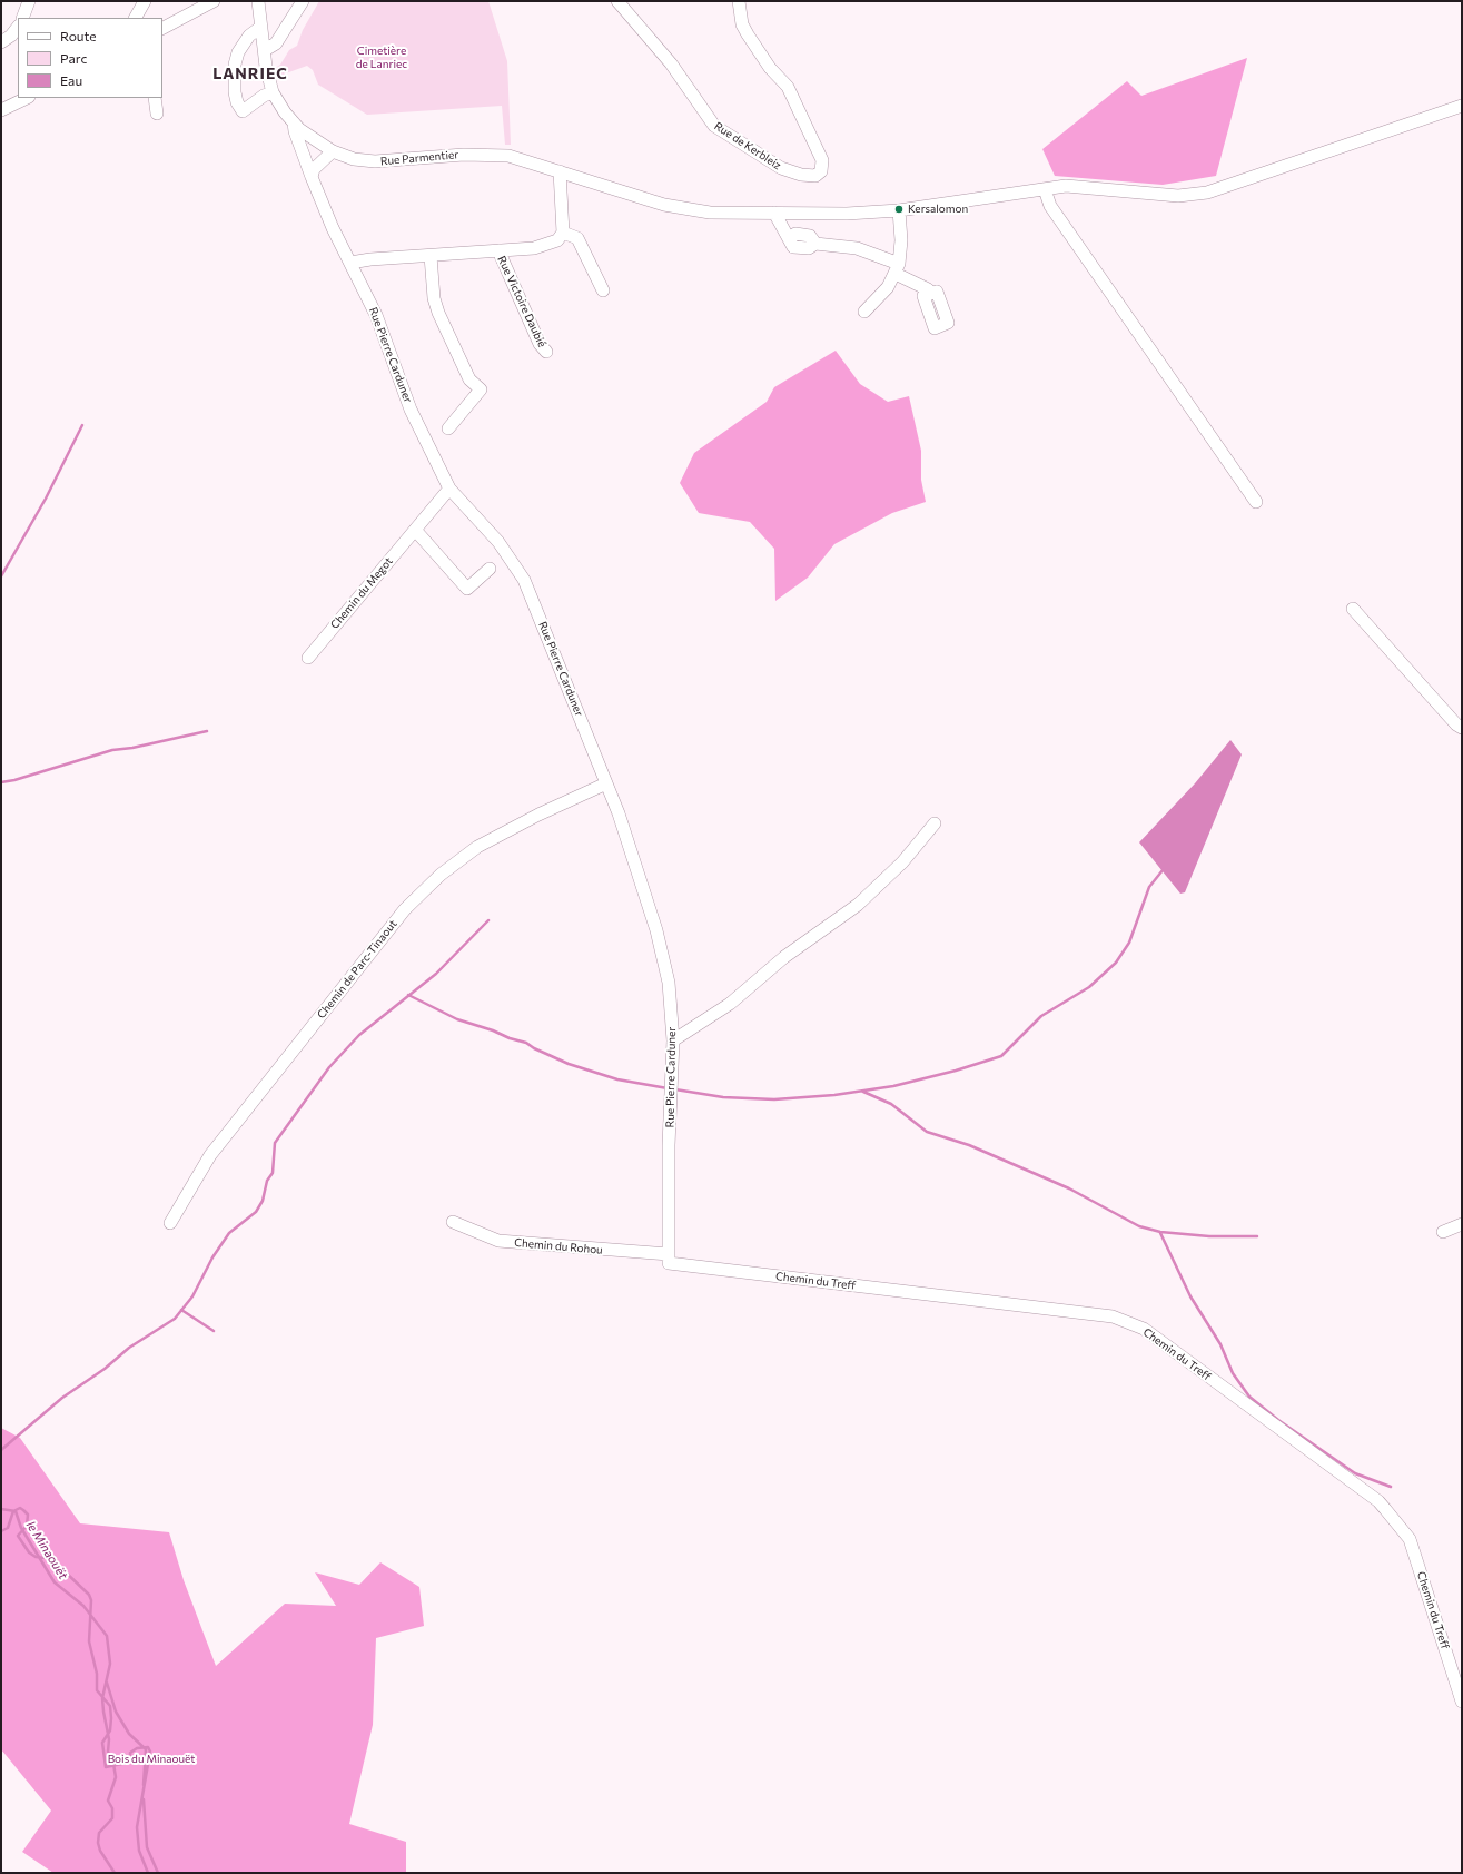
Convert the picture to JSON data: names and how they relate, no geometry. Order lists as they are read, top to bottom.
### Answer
{
  "streets": {
    "street": [
      "Rue de Kerbleiz",
      "Rue Parmentier",
      "Rue Victoire Daubié",
      "Rue Pierre Carduner",
      "Chemin du Megot",
      "Chemin de Parc-Tinaout",
      "Chemin du Rohou",
      "Chemin du Treff"
    ]
  },
  "crossings": [
    ["Rue Parmentier", "Rue Pierre Carduner"],
    ["Rue Victoire Daubié", "Rue Pierre Carduner"],
    ["Rue Pierre Carduner", "Chemin du Megot"],
    ["Rue Pierre Carduner", "Chemin de Parc-Tinaout"],
    ["Rue Pierre Carduner", "Chemin du Rohou"],
    ["Rue Pierre Carduner", "Chemin du Treff"],
    ["Chemin du Rohou", "Chemin du Treff"]
  ],
  "districts": ["LANRIEC"],
  "water": ["le Minaouët"],
  "parks": ["Cimetière de Lanriec", "Bois du Minaouët"],
  "places": ["Kersalomon"],
  "legend": ["Route", "Parc", "Eau"]
}
